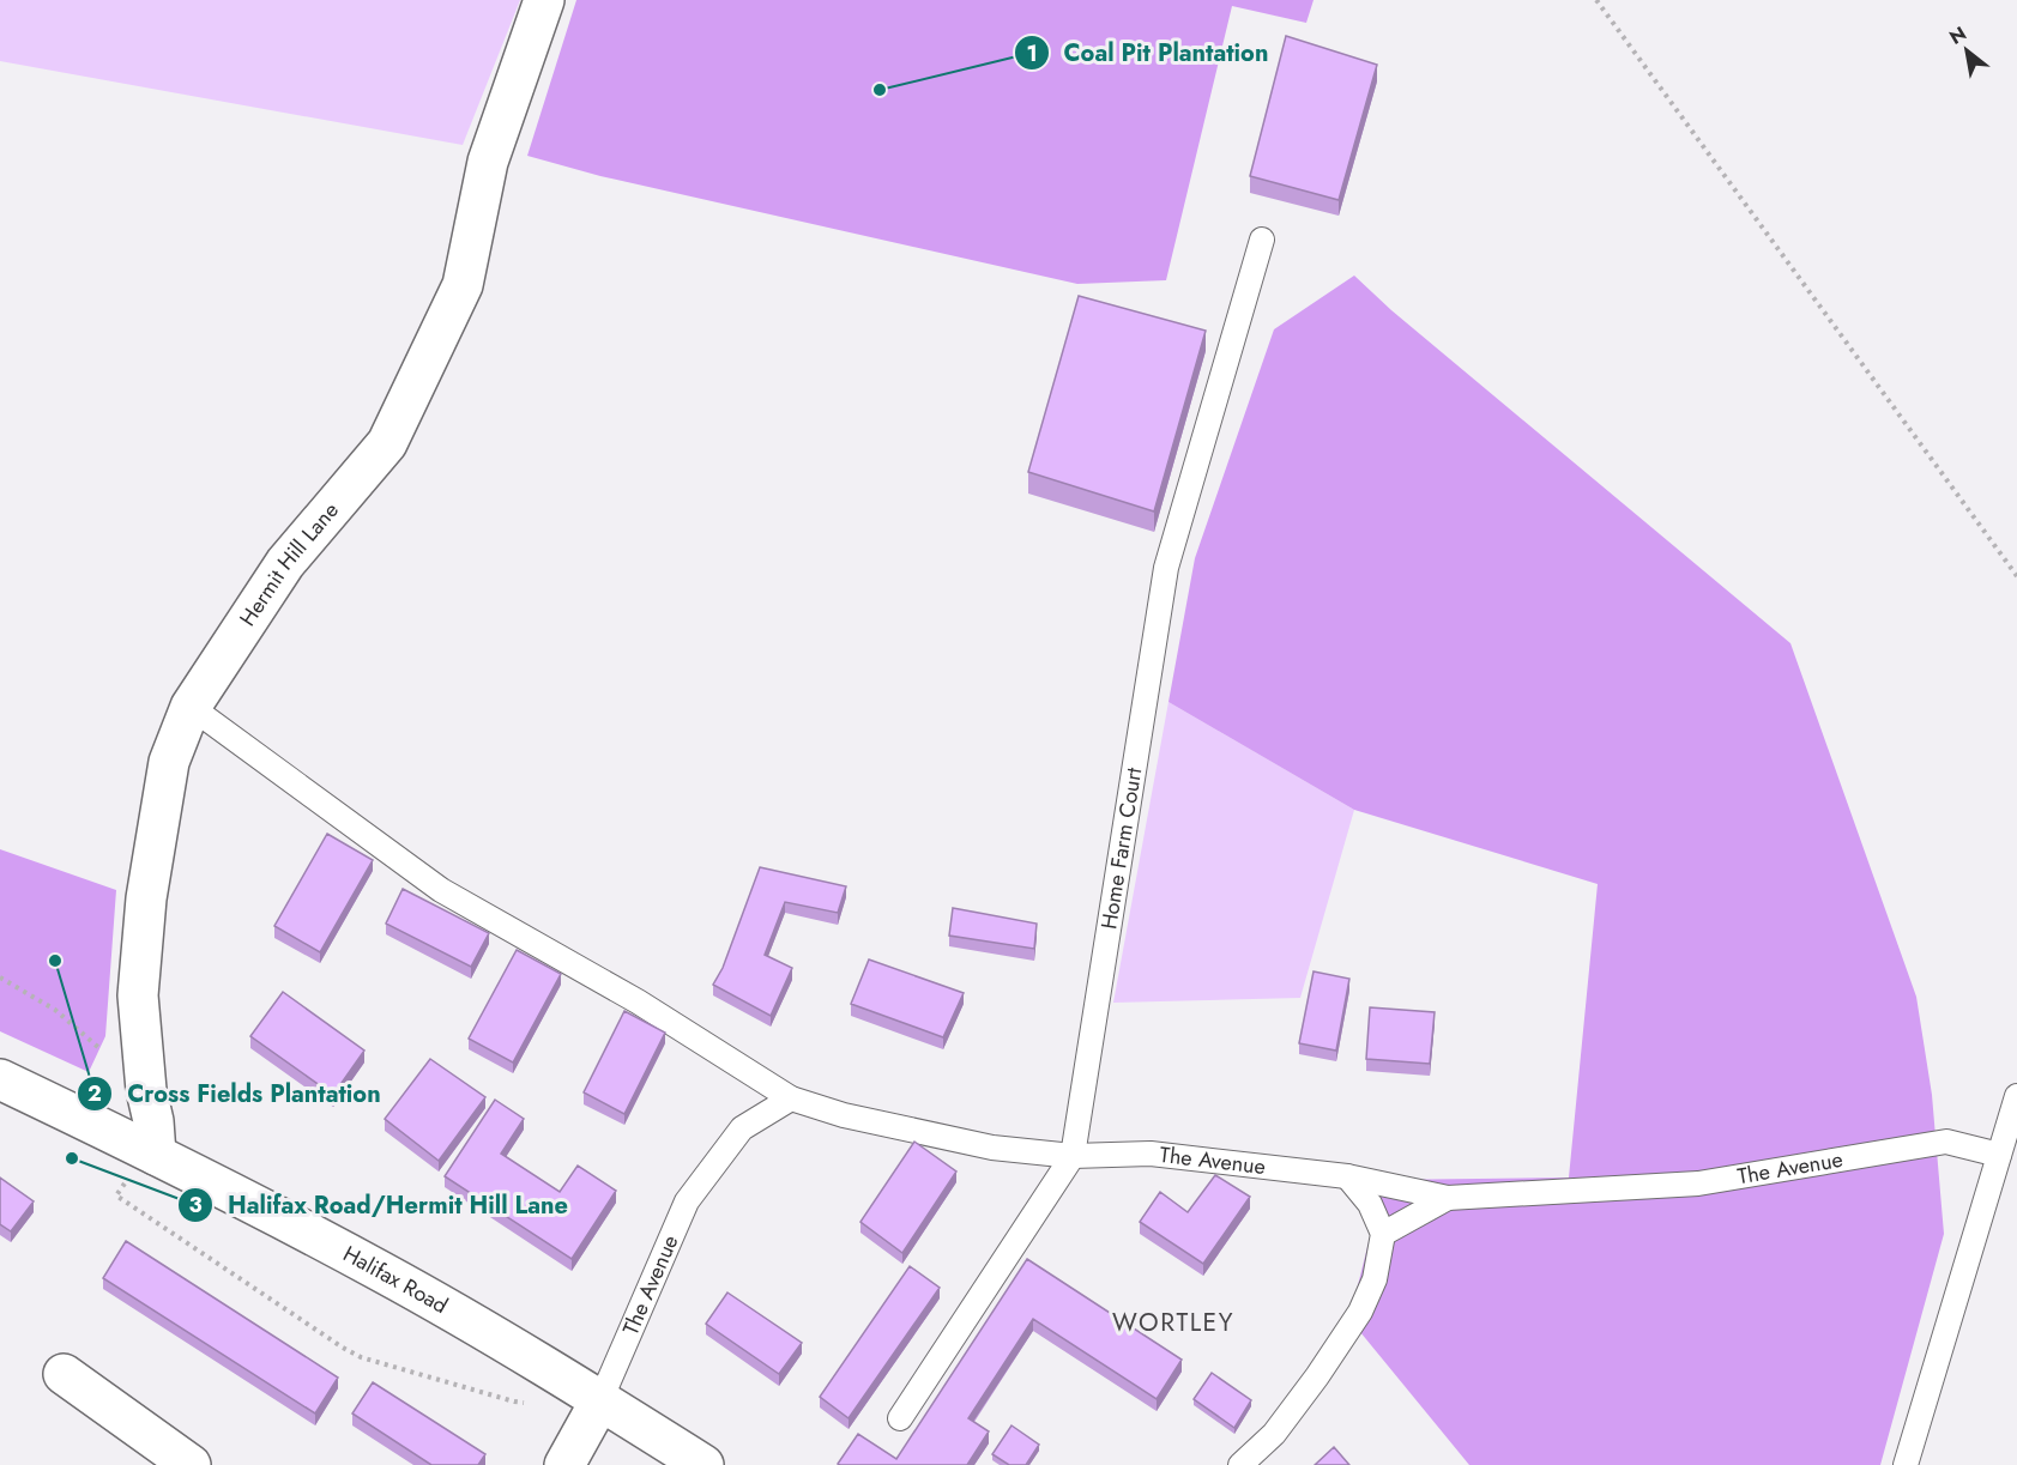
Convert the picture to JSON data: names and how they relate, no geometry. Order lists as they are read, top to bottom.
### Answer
{
  "streets": {
    "main road": ["Hermit Hill Lane", "Halifax Road"],
    "lane": ["Home Farm Court", "The Avenue"]
  },
  "crossings": [
    ["Hermit Hill Lane", "Halifax Road"],
    ["Home Farm Court", "The Avenue"],
    ["The Avenue", "Halifax Road"]
  ],
  "districts": ["WORTLEY"],
  "places": ["Coal Pit Plantation", "Cross Fields Plantation", "Halifax Road/Hermit Hill Lane"],
  "north": "top left"
}
